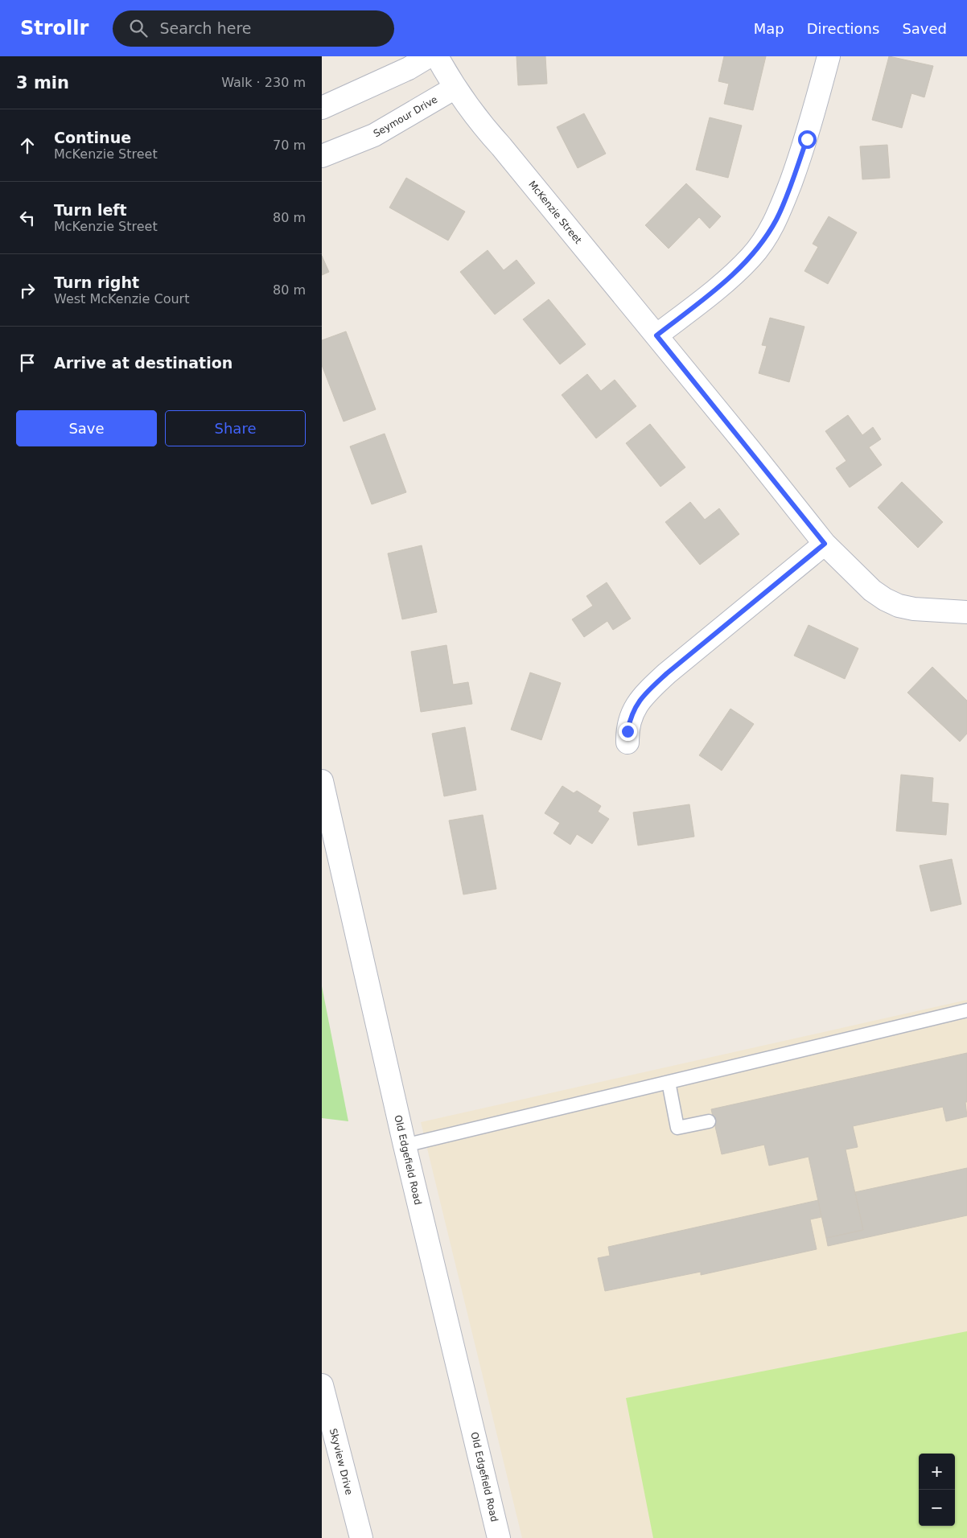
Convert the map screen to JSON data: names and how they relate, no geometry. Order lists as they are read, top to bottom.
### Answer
{
  "streets": {
    "street": [
      "Seymour Drive",
      "McKenzie Street",
      "Old Edgefield Road",
      "Skyview Drive"
    ]
  },
  "crossings": [
    ["Seymour Drive", "McKenzie Street"]
  ],
  "page": {
    "header": "Strollr",
    "search": "Search here",
    "nav": ["Map", "Directions", "Saved"],
    "heading": ["3 min", "Walk · 230 m"],
    "list": [
      ["Continue", "McKenzie Street", "70 m"],
      ["Turn left", "McKenzie Street", "80 m"],
      ["Turn right", "West McKenzie Court", "80 m"],
      "Arrive at destination"
    ],
    "buttons": ["Save", "Share"],
    "map_buttons": ["+", "−"]
  }
}
